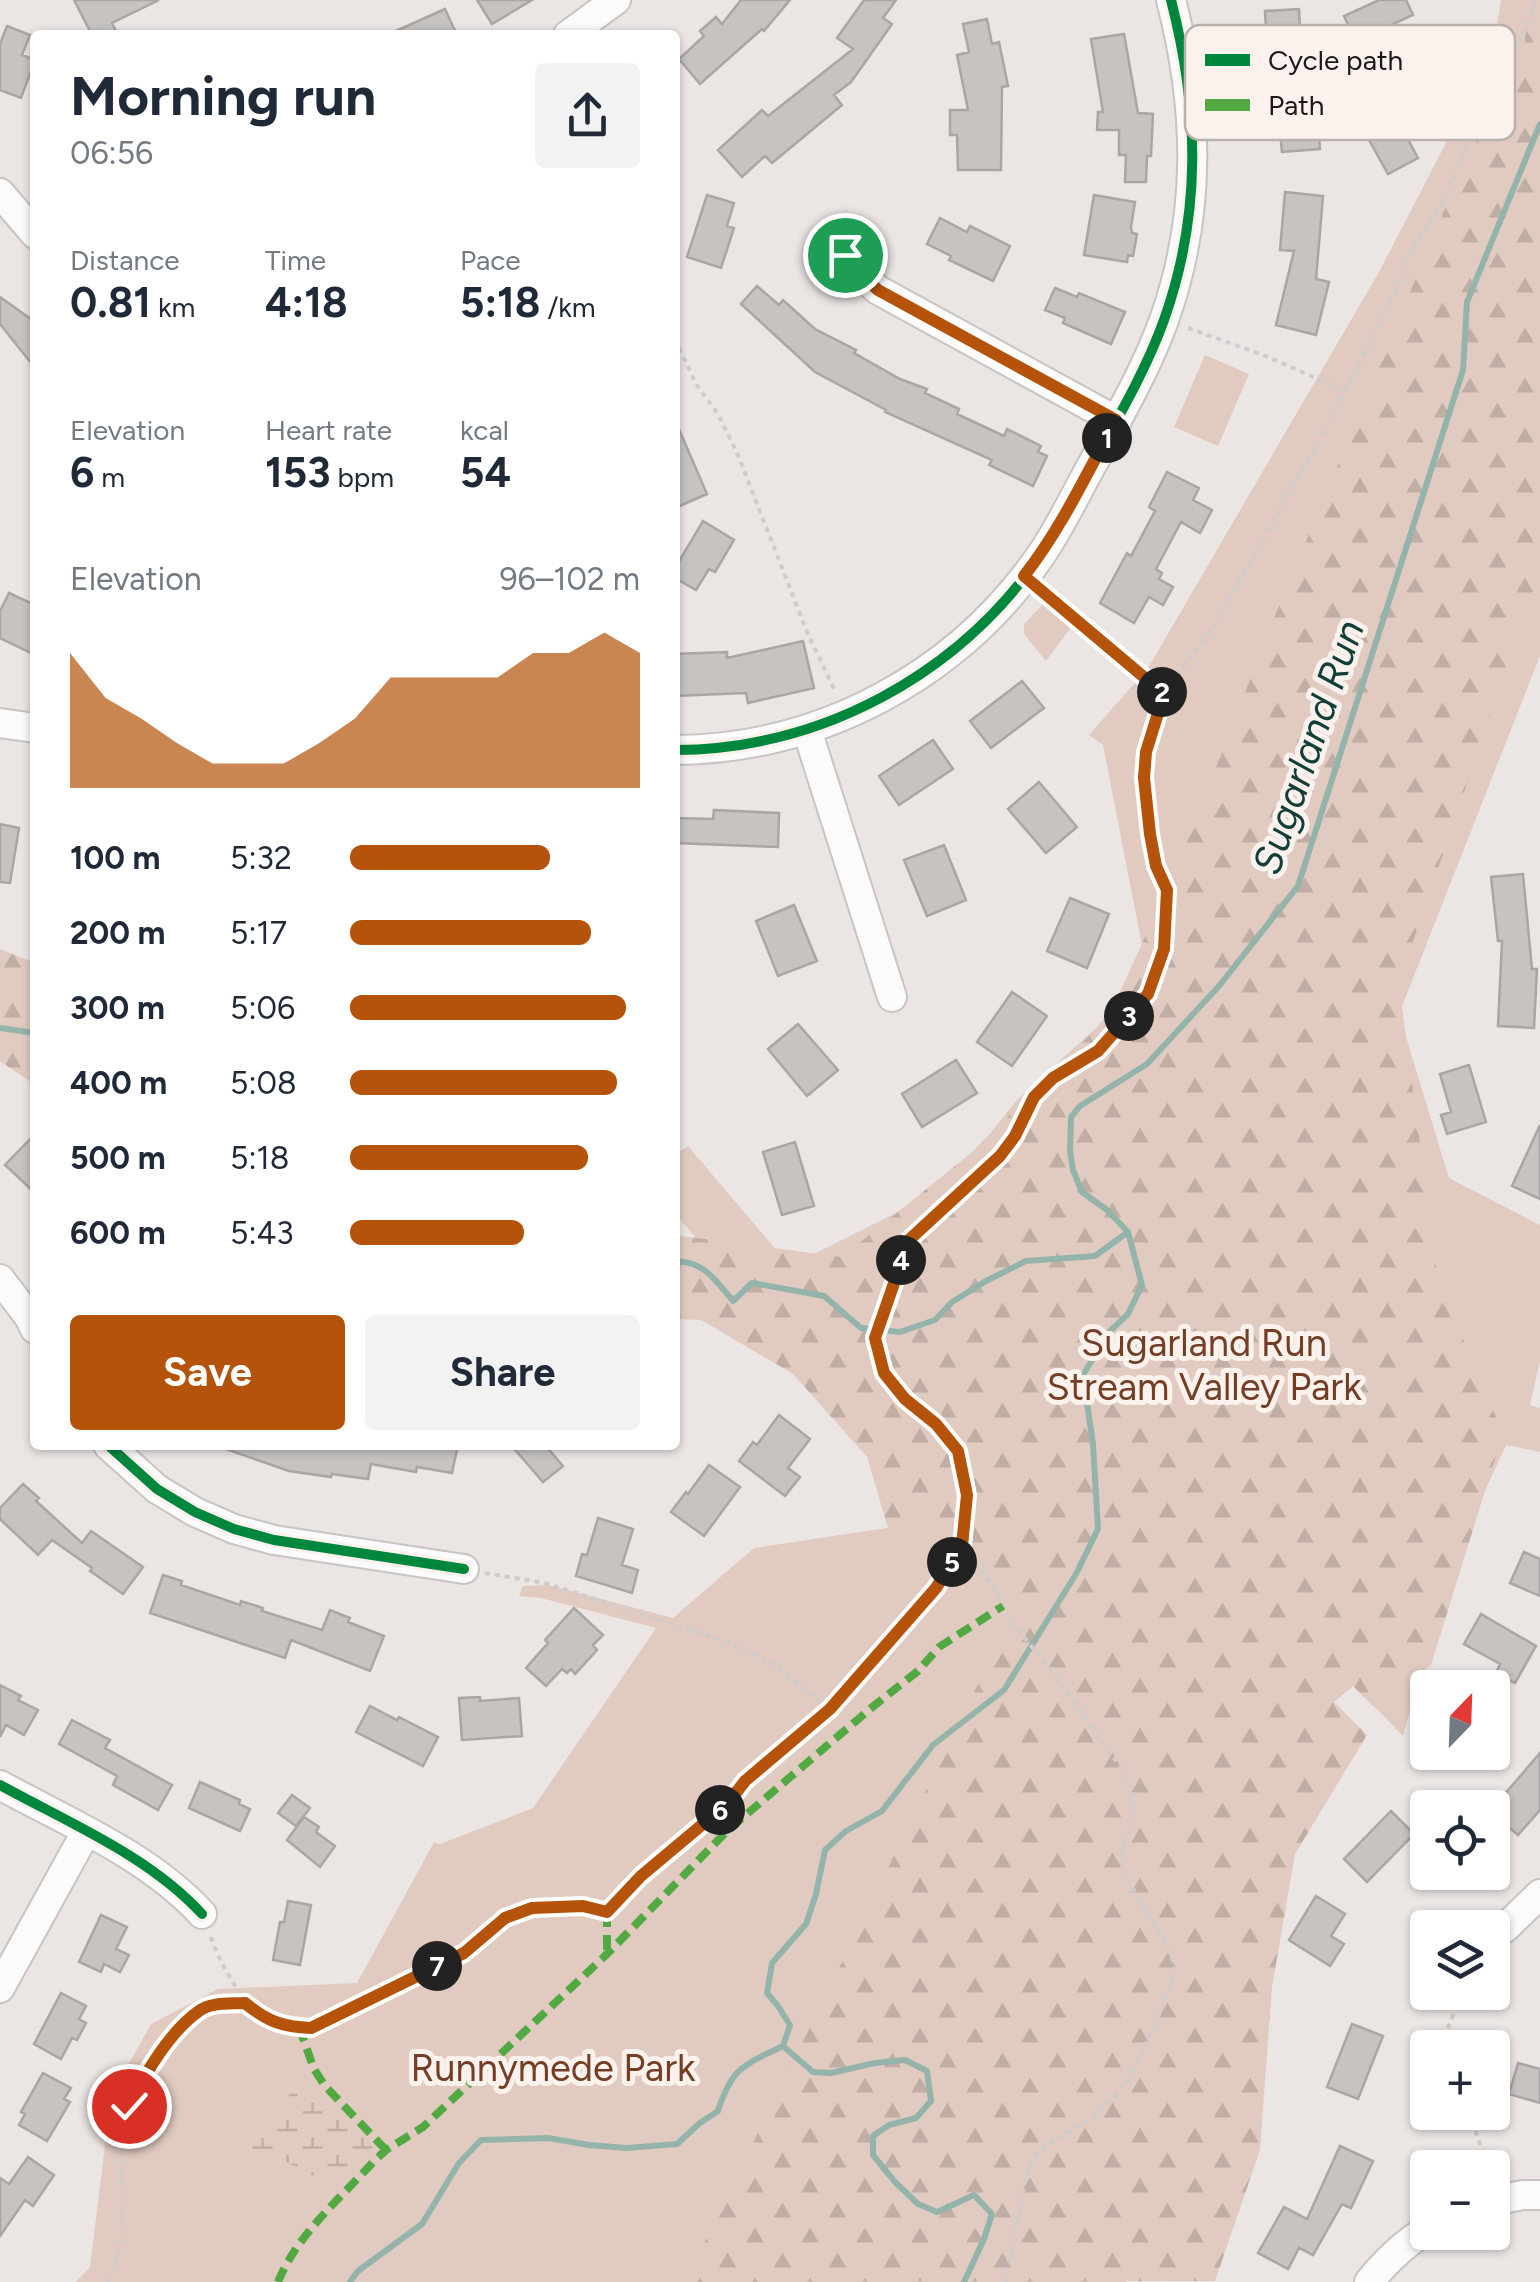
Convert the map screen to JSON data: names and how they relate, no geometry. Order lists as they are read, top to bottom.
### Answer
{
  "water": ["Sugarland Run"],
  "parks": ["Sugarland Run Stream Valley Park", "Runnymede Park"],
  "legend": ["Cycle path", "Path"],
  "north": "top right",
  "page": {
    "heading": ["Morning run", "06:56"],
    "stats": [
      ["Distance", "0.81 km"],
      ["Time", "4:18"],
      ["Pace", "5:18 /km"],
      ["Elevation", "6 m"],
      ["Heart rate", "153 bpm"],
      ["kcal", "54"]
    ],
    "pins": [
      "1",
      "2",
      "3",
      "4",
      "5",
      "6",
      "7"
    ],
    "chart": ["Elevation", "96–102 m"],
    "list": [
      {
        "name": "100 m",
        "note": "5:32"
      },
      {
        "name": "200 m",
        "note": "5:17"
      },
      {
        "name": "300 m",
        "note": "5:06"
      },
      {
        "name": "400 m",
        "note": "5:08"
      },
      {
        "name": "500 m",
        "note": "5:18"
      },
      {
        "name": "600 m",
        "note": "5:43"
      }
    ],
    "buttons": ["Save", "Share"],
    "map_buttons": ["+", "−"]
  }
}
